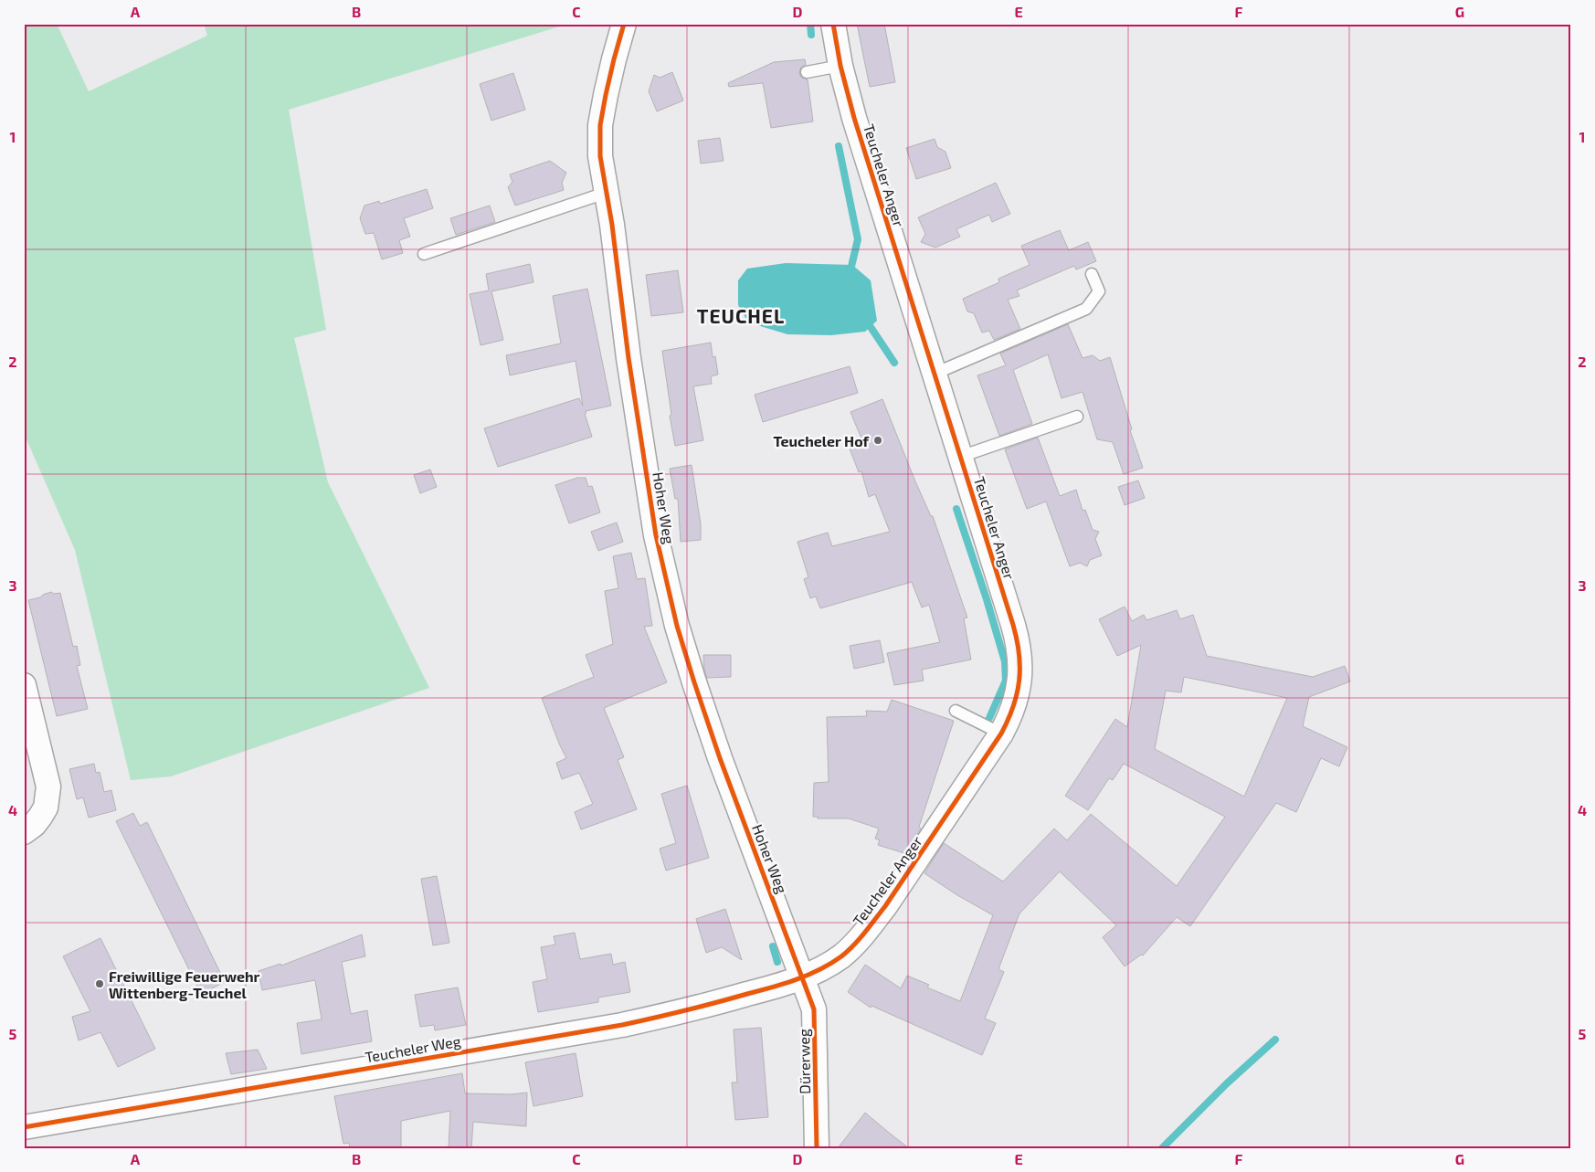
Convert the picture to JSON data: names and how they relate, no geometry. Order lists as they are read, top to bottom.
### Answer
{
  "streets": {
    "street": [
      "Teucheler Anger",
      "Hoher Weg",
      "Teucheler Weg",
      "Dürerweg"
    ]
  },
  "crossings": [
    ["Teucheler Anger", "Hoher Weg"],
    ["Teucheler Anger", "Teucheler Weg"],
    ["Teucheler Anger", "Dürerweg"],
    ["Hoher Weg", "Teucheler Weg"],
    ["Hoher Weg", "Dürerweg"],
    ["Teucheler Weg", "Dürerweg"]
  ],
  "districts": ["TEUCHEL"],
  "places": ["Teucheler Hof", "Freiwillige Feuerwehr Wittenberg-Teuchel"],
  "grid": {
    "columns": [
      "A",
      "B",
      "C",
      "D",
      "E",
      "F",
      "G"
    ],
    "rows": [
      "1",
      "2",
      "3",
      "4",
      "5"
    ]
  }
}
